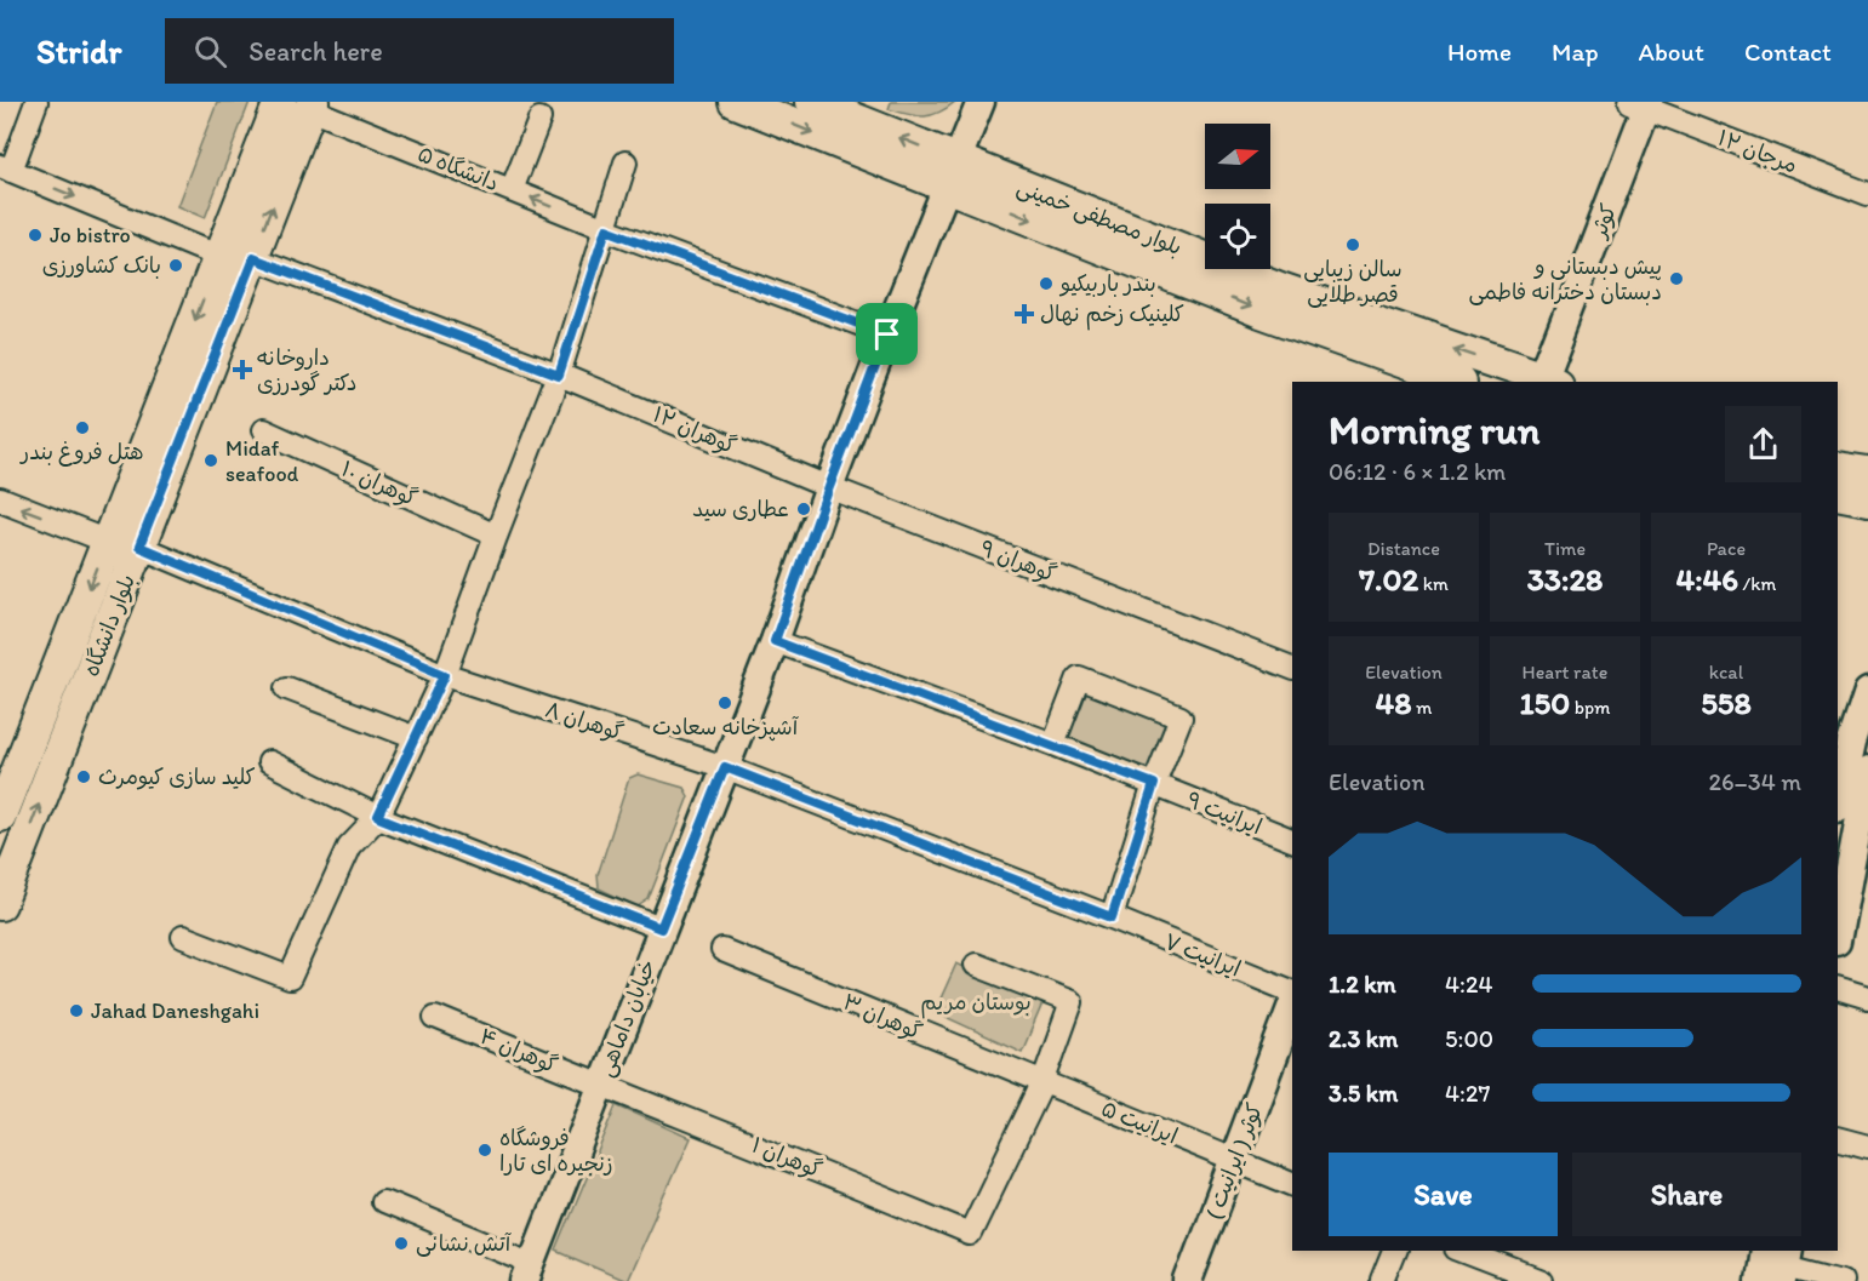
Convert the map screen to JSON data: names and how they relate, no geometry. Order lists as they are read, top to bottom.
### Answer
{
  "streets": {
    "main road": ["بلوار مصطفی خمینی", "بلوار دانشگاه"],
    "street": [
      "مرجان ۱۲",
      "دانشگاه ۵",
      "کوثر",
      "گوهران ۱۲",
      "گوهران ۱۰",
      "گوهران ۹",
      "گوهران ۸",
      "ایرانیت ۹",
      "ایرانیت ۷",
      "گوهران ۳",
      "خیابان داماهی",
      "گوهران ۴",
      "ایرانیت ۵",
      "گوهران ۱",
      "کوثر ( ایرانیت )"
    ]
  },
  "crossings": [
    ["مرجان ۱۲", "کوثر"],
    ["دانشگاه ۵", "بلوار دانشگاه"],
    ["دانشگاه ۵", "خیابان داماهی"],
    ["بلوار مصطفی خمینی", "کوثر"],
    ["بلوار مصطفی خمینی", "خیابان داماهی"],
    ["گوهران ۱۲", "گوهران ۹"],
    ["گوهران ۱۲", "بلوار دانشگاه"],
    ["گوهران ۱۲", "خیابان داماهی"],
    ["گوهران ۹", "خیابان داماهی"],
    ["بلوار دانشگاه", "گوهران ۸"],
    ["گوهران ۸", "ایرانیت ۷"],
    ["گوهران ۸", "خیابان داماهی"],
    ["ایرانیت ۹", "خیابان داماهی"],
    ["گوهران ۳", "ایرانیت ۵"],
    ["گوهران ۳", "گوهران ۱"],
    ["خیابان داماهی", "گوهران ۴"],
    ["خیابان داماهی", "گوهران ۱"],
    ["گوهران ۴", "گوهران ۱"],
    ["ایرانیت ۵", "گوهران ۱"],
    ["ایرانیت ۵", "کوثر ( ایرانیت )"]
  ],
  "parks": ["بوستان مریم"],
  "places": {
    "other": [
      "Jo bistro",
      "سالن زیبایی قصر طلایی",
      "بانک کشاورزی",
      "پیش دبستانی و دبستان دخترانه فاطمی",
      "بندر باربیکیو",
      "هتل فروغ بندر",
      "Midaf seafood",
      "عطاری سید",
      "آشپزخانه سعادت",
      "کلید سازی کیومرث",
      "Jahad Daneshgahi",
      "فروشگاه زنجیره ای تارا",
      "آتش نشانی"
    ],
    "health": ["کلینیک زخم نهال", "داروخانه دکتر گودرزی"]
  },
  "north": "right",
  "page": {
    "header": "Stridr",
    "search": "Search here",
    "nav": [
      "Home",
      "Map",
      "About",
      "Contact"
    ],
    "heading": ["Morning run", "06:12 · 6 × 1.2 km"],
    "stats": [
      ["Distance", "7.02 km"],
      ["Time", "33:28"],
      ["Pace", "4:46 /km"],
      ["Elevation", "48 m"],
      ["Heart rate", "150 bpm"],
      ["kcal", "558"]
    ],
    "chart": ["Elevation", "26–34 m"],
    "list": [
      {
        "name": "1.2 km",
        "note": "4:24"
      },
      {
        "name": "2.3 km",
        "note": "5:00"
      },
      {
        "name": "3.5 km",
        "note": "4:27"
      }
    ],
    "buttons": ["Save", "Share"]
  }
}
